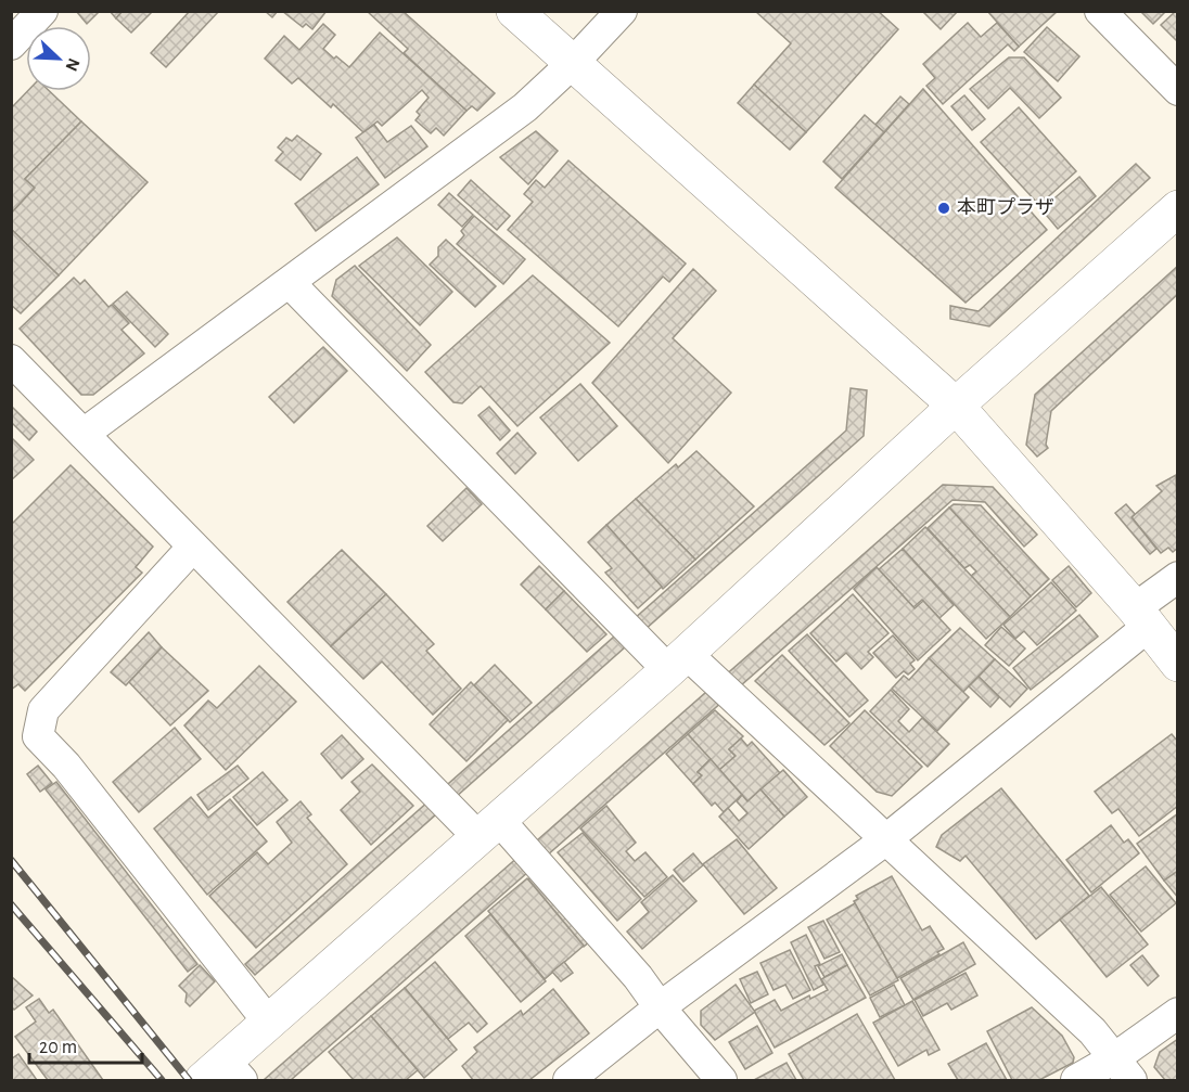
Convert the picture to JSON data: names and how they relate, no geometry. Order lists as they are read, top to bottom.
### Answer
{
  "places": ["本町プラザ"],
  "scale_bar": "20 m",
  "north": "bottom right"
}
